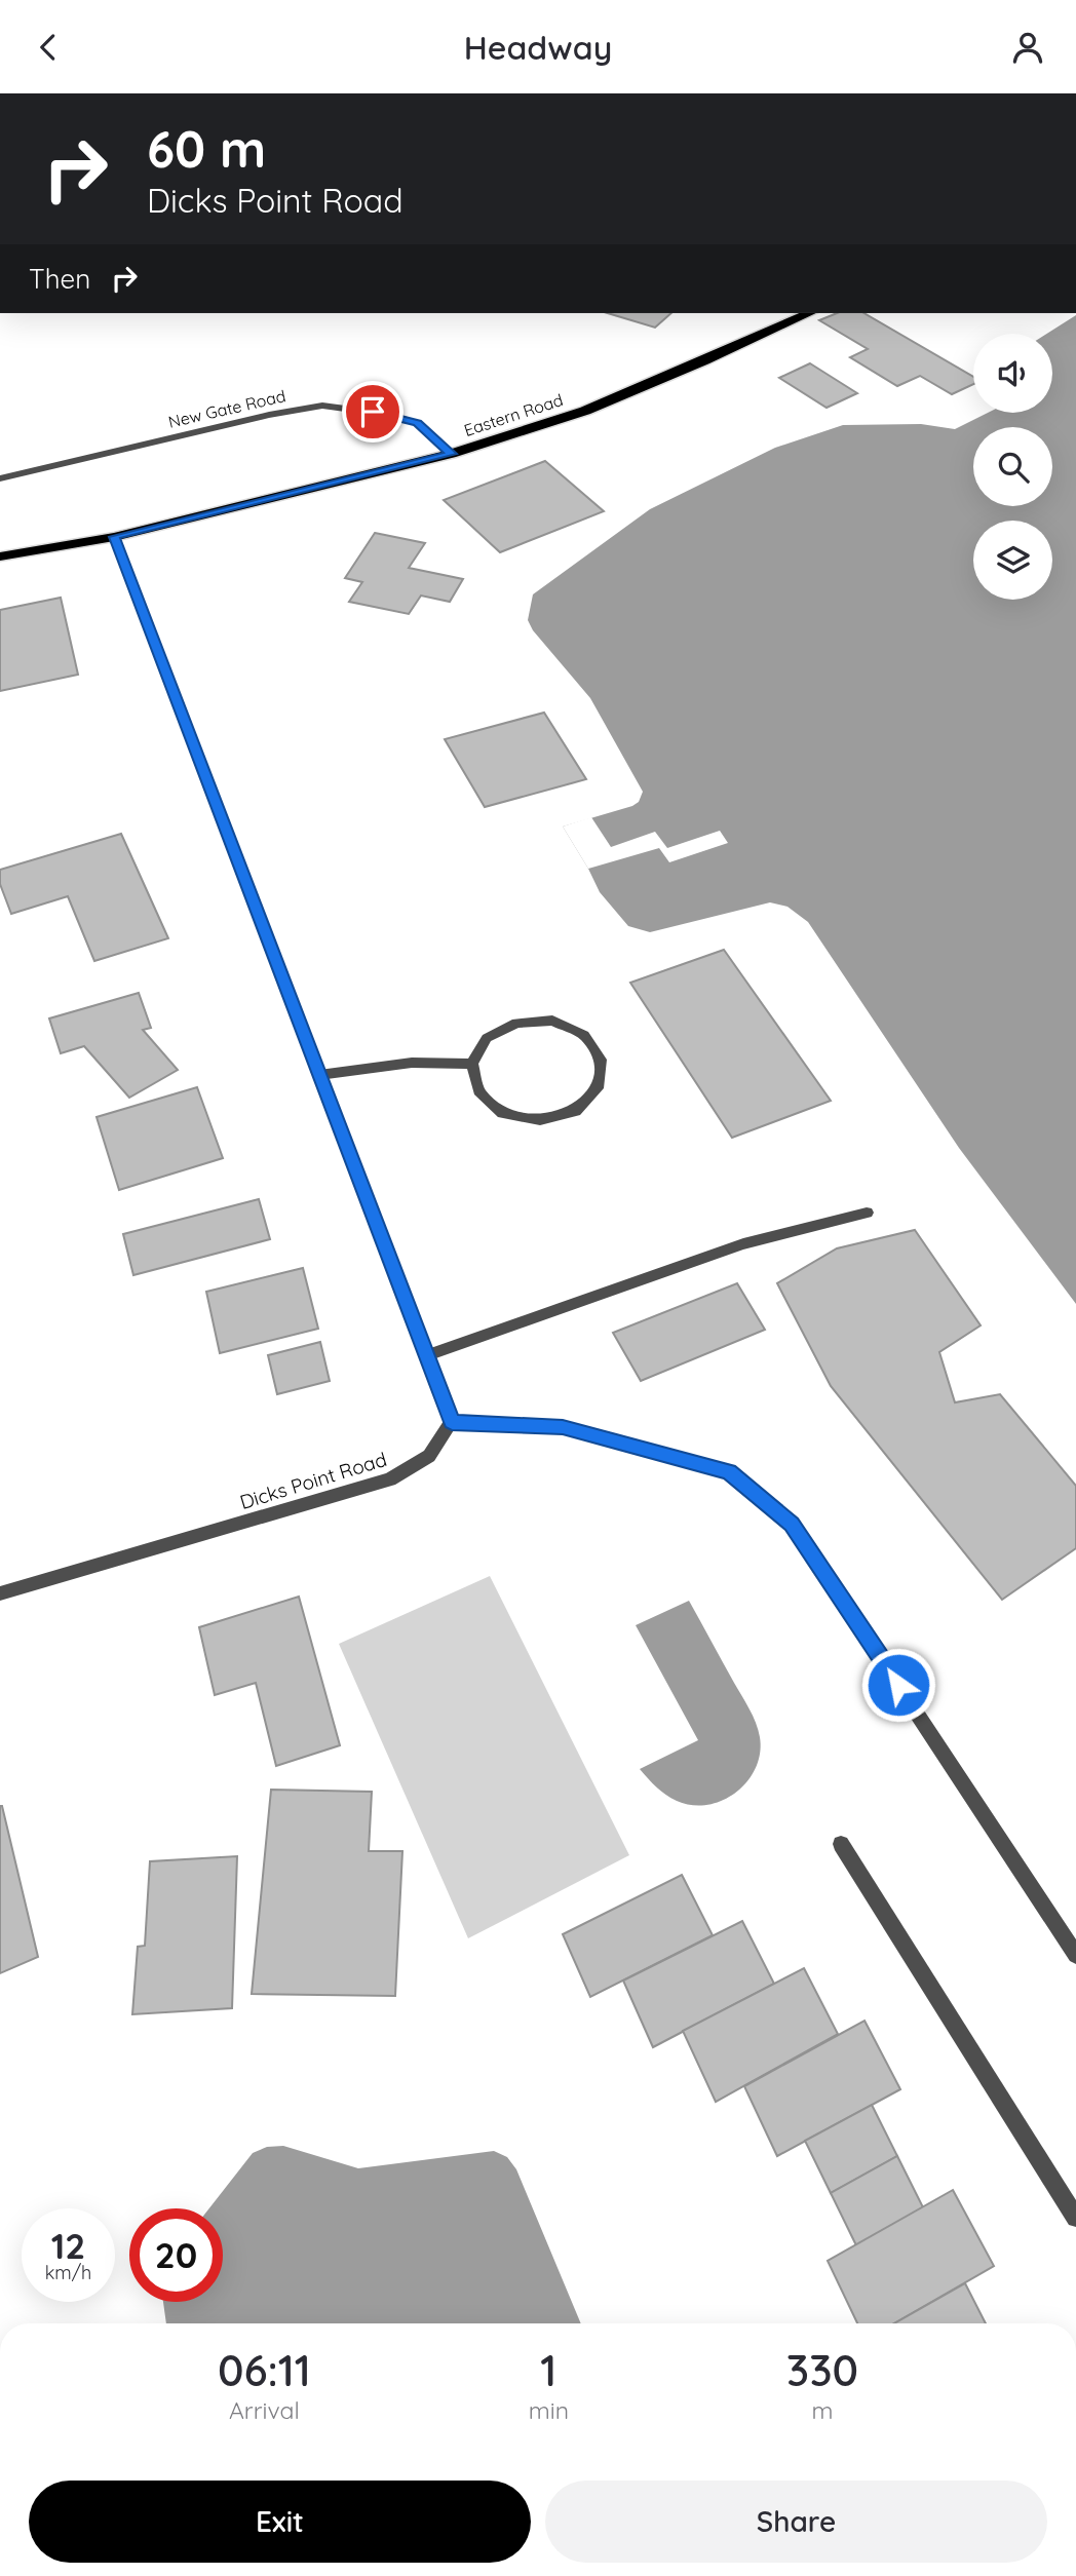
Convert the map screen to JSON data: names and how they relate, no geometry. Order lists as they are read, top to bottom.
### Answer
{
  "streets": {
    "highway": ["Eastern Road"],
    "street": ["New Gate Road", "Dicks Point Road"]
  },
  "crossings": [
    ["New Gate Road", "Eastern Road"]
  ],
  "page": {
    "header": "Headway",
    "turn": ["60 m", "Dicks Point Road"],
    "then": "Then",
    "speed": "12 km/h",
    "limit": "20",
    "eta": [
      "06:11",
      "Arrival",
      "1",
      "min",
      "330",
      "m"
    ],
    "buttons": ["Exit", "Share"]
  }
}
